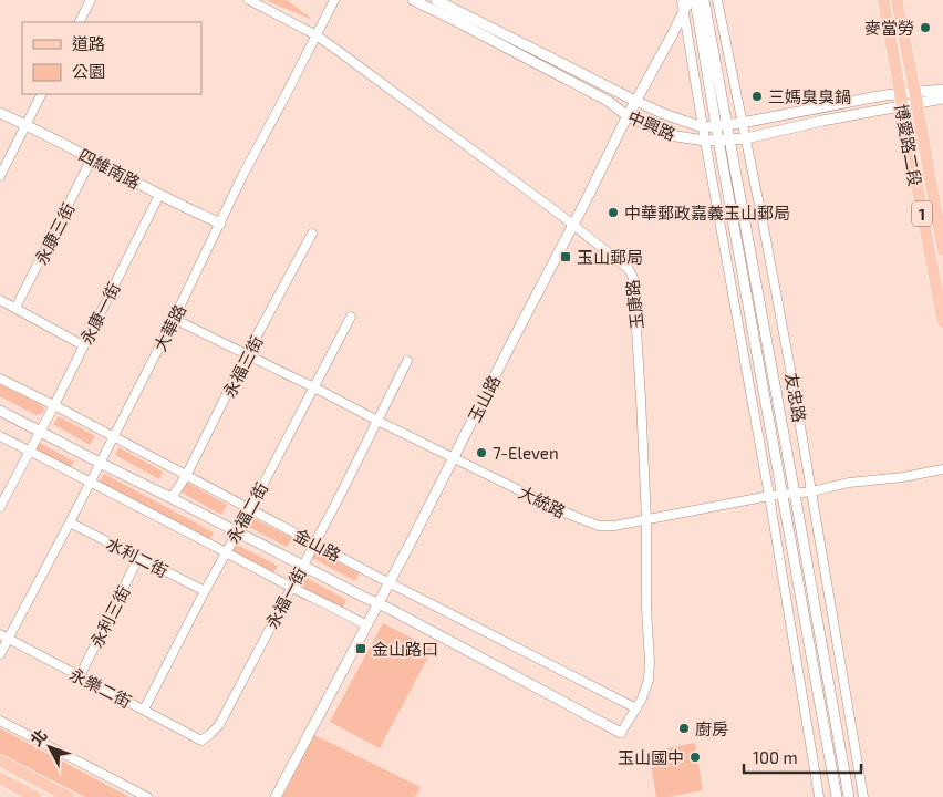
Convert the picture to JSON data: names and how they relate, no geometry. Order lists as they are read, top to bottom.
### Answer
{
  "streets": {
    "main road": ["博愛路二段", "1"],
    "street": [
      "中興路",
      "四維南路",
      "永康三街",
      "玉康路",
      "永康一街",
      "大華路",
      "永福三街",
      "友忠路",
      "玉山路",
      "大統路",
      "永福二街",
      "金山路",
      "水利二街",
      "永福一街",
      "永利三街",
      "永樂二街"
    ]
  },
  "crossings": [
    ["中興路", "博愛路二段"],
    ["中興路", "友忠路"],
    ["中興路", "玉山路"],
    ["四維南路", "永康三街"],
    ["四維南路", "永康一街"],
    ["四維南路", "大華路"],
    ["玉康路", "大華路"],
    ["玉康路", "玉山路"],
    ["玉康路", "大統路"],
    ["玉康路", "金山路"],
    ["永康一街", "金山路"],
    ["大華路", "大統路"],
    ["大華路", "金山路"],
    ["大華路", "水利二街"],
    ["大華路", "永樂二街"],
    ["永福三街", "大統路"],
    ["永福三街", "金山路"],
    ["友忠路", "大統路"],
    ["玉山路", "大統路"],
    ["玉山路", "金山路"],
    ["大統路", "永福二街"],
    ["大統路", "永福一街"],
    ["永福二街", "金山路"],
    ["永福二街", "水利二街"],
    ["永福二街", "永樂二街"],
    ["金山路", "永福一街"],
    ["水利二街", "永利三街"],
    ["永福一街", "永樂二街"],
    ["永利三街", "永樂二街"]
  ],
  "places": {
    "other": [
      "麥當勞",
      "三媽臭臭鍋",
      "中華郵政嘉義玉山郵局",
      "7-Eleven",
      "廚房",
      "玉山國中"
    ],
    "transit": ["玉山郵局", "金山路口"]
  },
  "legend": ["道路", "公園"],
  "scale_bar": "100 m",
  "north": "top left"
}
